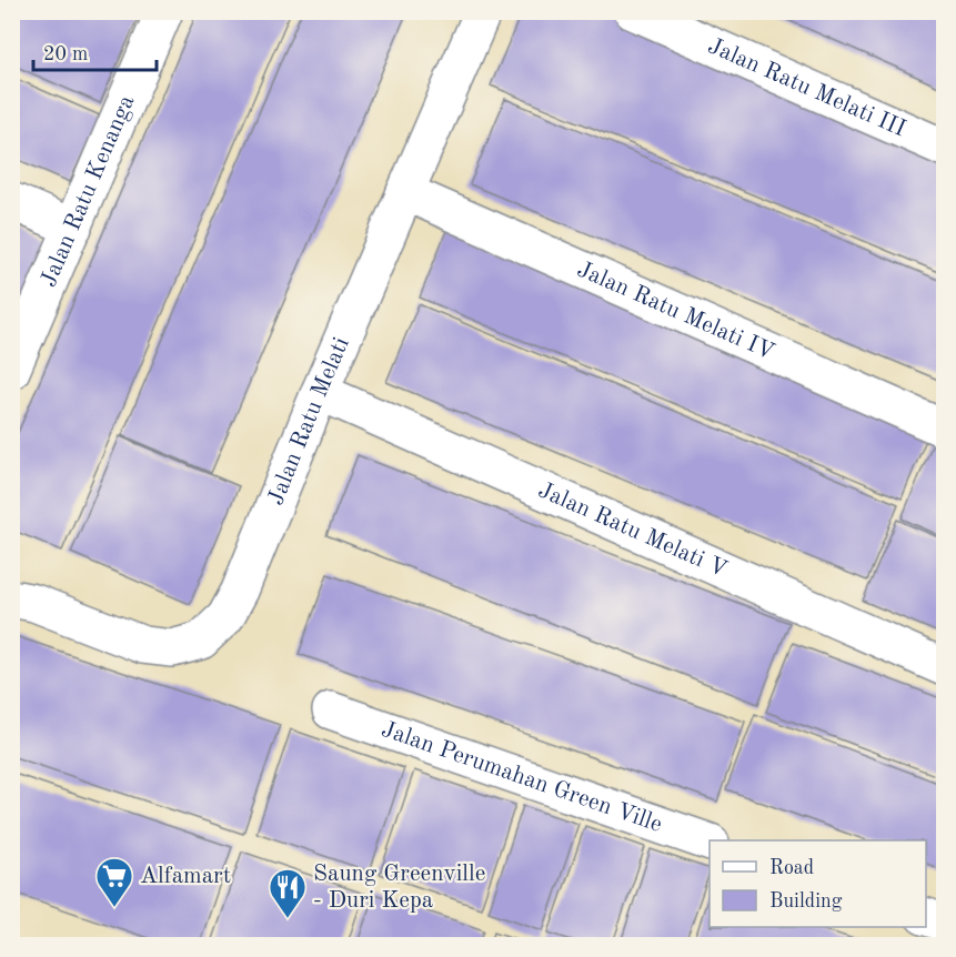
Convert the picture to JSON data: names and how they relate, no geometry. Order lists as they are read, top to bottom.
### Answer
{
  "streets": {
    "street": [
      "Jalan Ratu Melati III",
      "Jalan Ratu Kenanga",
      "Jalan Ratu Melati IV",
      "Jalan Ratu Melati",
      "Jalan Ratu Melati V",
      "Jalan Perumahan Green Ville"
    ]
  },
  "crossings": [
    ["Jalan Ratu Melati IV", "Jalan Ratu Melati"],
    ["Jalan Ratu Melati", "Jalan Ratu Melati V"]
  ],
  "places": {
    "supermarket": ["Alfamart"],
    "restaurant": ["Saung Greenville - Duri Kepa"]
  },
  "legend": ["Road", "Building"],
  "scale_bar": "20 m"
}
